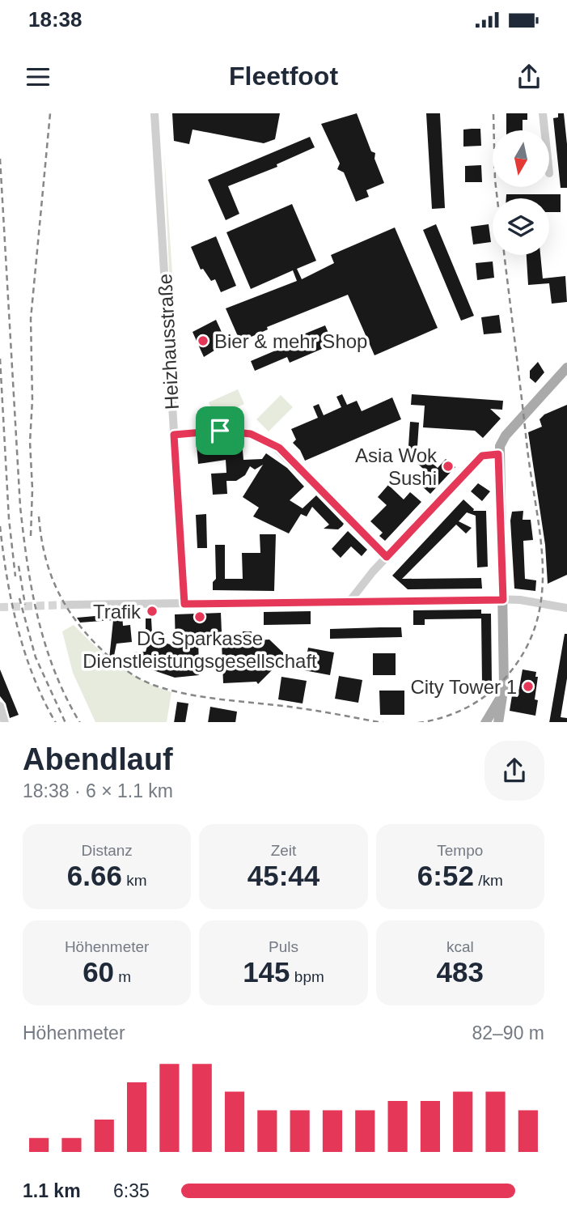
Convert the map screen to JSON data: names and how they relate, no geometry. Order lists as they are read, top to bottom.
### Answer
{
  "streets": {
    "street": ["Heizhausstraße"]
  },
  "places": [
    "Bier & mehr Shop",
    "Asia Wok Sushi",
    "Trafik",
    "DG Sparkasse Dienstleistungsgesellschaft",
    "City Tower 1"
  ],
  "north": "bottom",
  "page": {
    "status": "18:38",
    "header": "Fleetfoot",
    "heading": ["Abendlauf", "18:38 · 6 × 1.1 km"],
    "stats": [
      ["Distanz", "6.66 km"],
      ["Zeit", "45:44"],
      ["Tempo", "6:52 /km"],
      ["Höhenmeter", "60 m"],
      ["Puls", "145 bpm"],
      ["kcal", "483"]
    ],
    "chart": ["Höhenmeter", "82–90 m"],
    "list": [
      {
        "name": "1.1 km",
        "note": "6:35"
      }
    ]
  }
}
